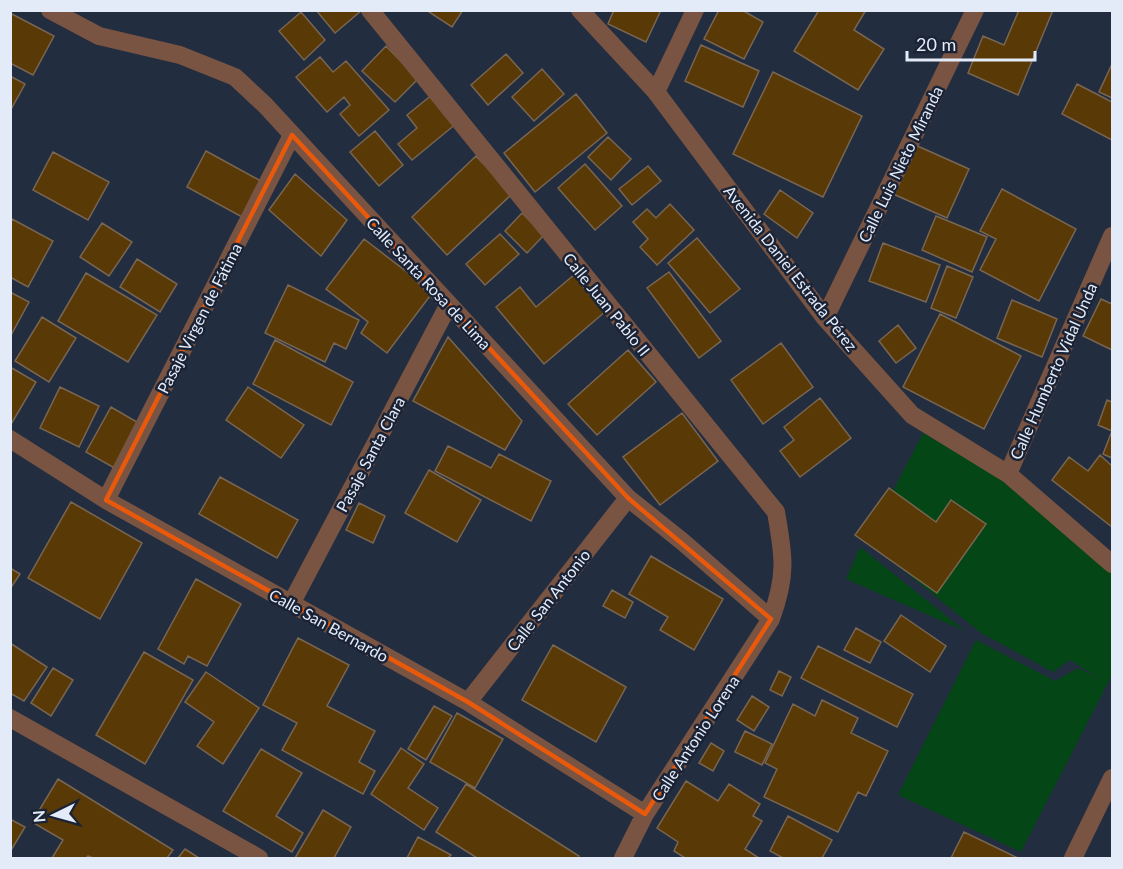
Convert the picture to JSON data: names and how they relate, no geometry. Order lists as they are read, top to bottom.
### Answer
{
  "streets": {
    "street": [
      "Calle Luis Nieto Miranda",
      "Avenida Daniel Estrada Pérez",
      "Calle Santa Rosa de Lima",
      "Calle Juan Pablo II",
      "Pasaje Virgen de Fátima",
      "Calle Humberto Vidal Unda",
      "Pasaje Santa Clara",
      "Calle San Antonio",
      "Calle San Bernardo",
      "Calle Antonio Lorena"
    ]
  },
  "crossings": [
    ["Calle Luis Nieto Miranda", "Avenida Daniel Estrada Pérez"],
    ["Avenida Daniel Estrada Pérez", "Calle Humberto Vidal Unda"],
    ["Calle Santa Rosa de Lima", "Calle Juan Pablo II"],
    ["Calle Santa Rosa de Lima", "Pasaje Virgen de Fátima"],
    ["Calle Santa Rosa de Lima", "Pasaje Santa Clara"],
    ["Calle Santa Rosa de Lima", "Calle San Antonio"],
    ["Calle Santa Rosa de Lima", "Calle Antonio Lorena"],
    ["Calle Juan Pablo II", "Calle Antonio Lorena"],
    ["Pasaje Virgen de Fátima", "Calle San Bernardo"],
    ["Pasaje Santa Clara", "Calle San Bernardo"],
    ["Calle San Antonio", "Calle San Bernardo"],
    ["Calle San Bernardo", "Calle Antonio Lorena"]
  ],
  "scale_bar": "20 m",
  "north": "left"
}
